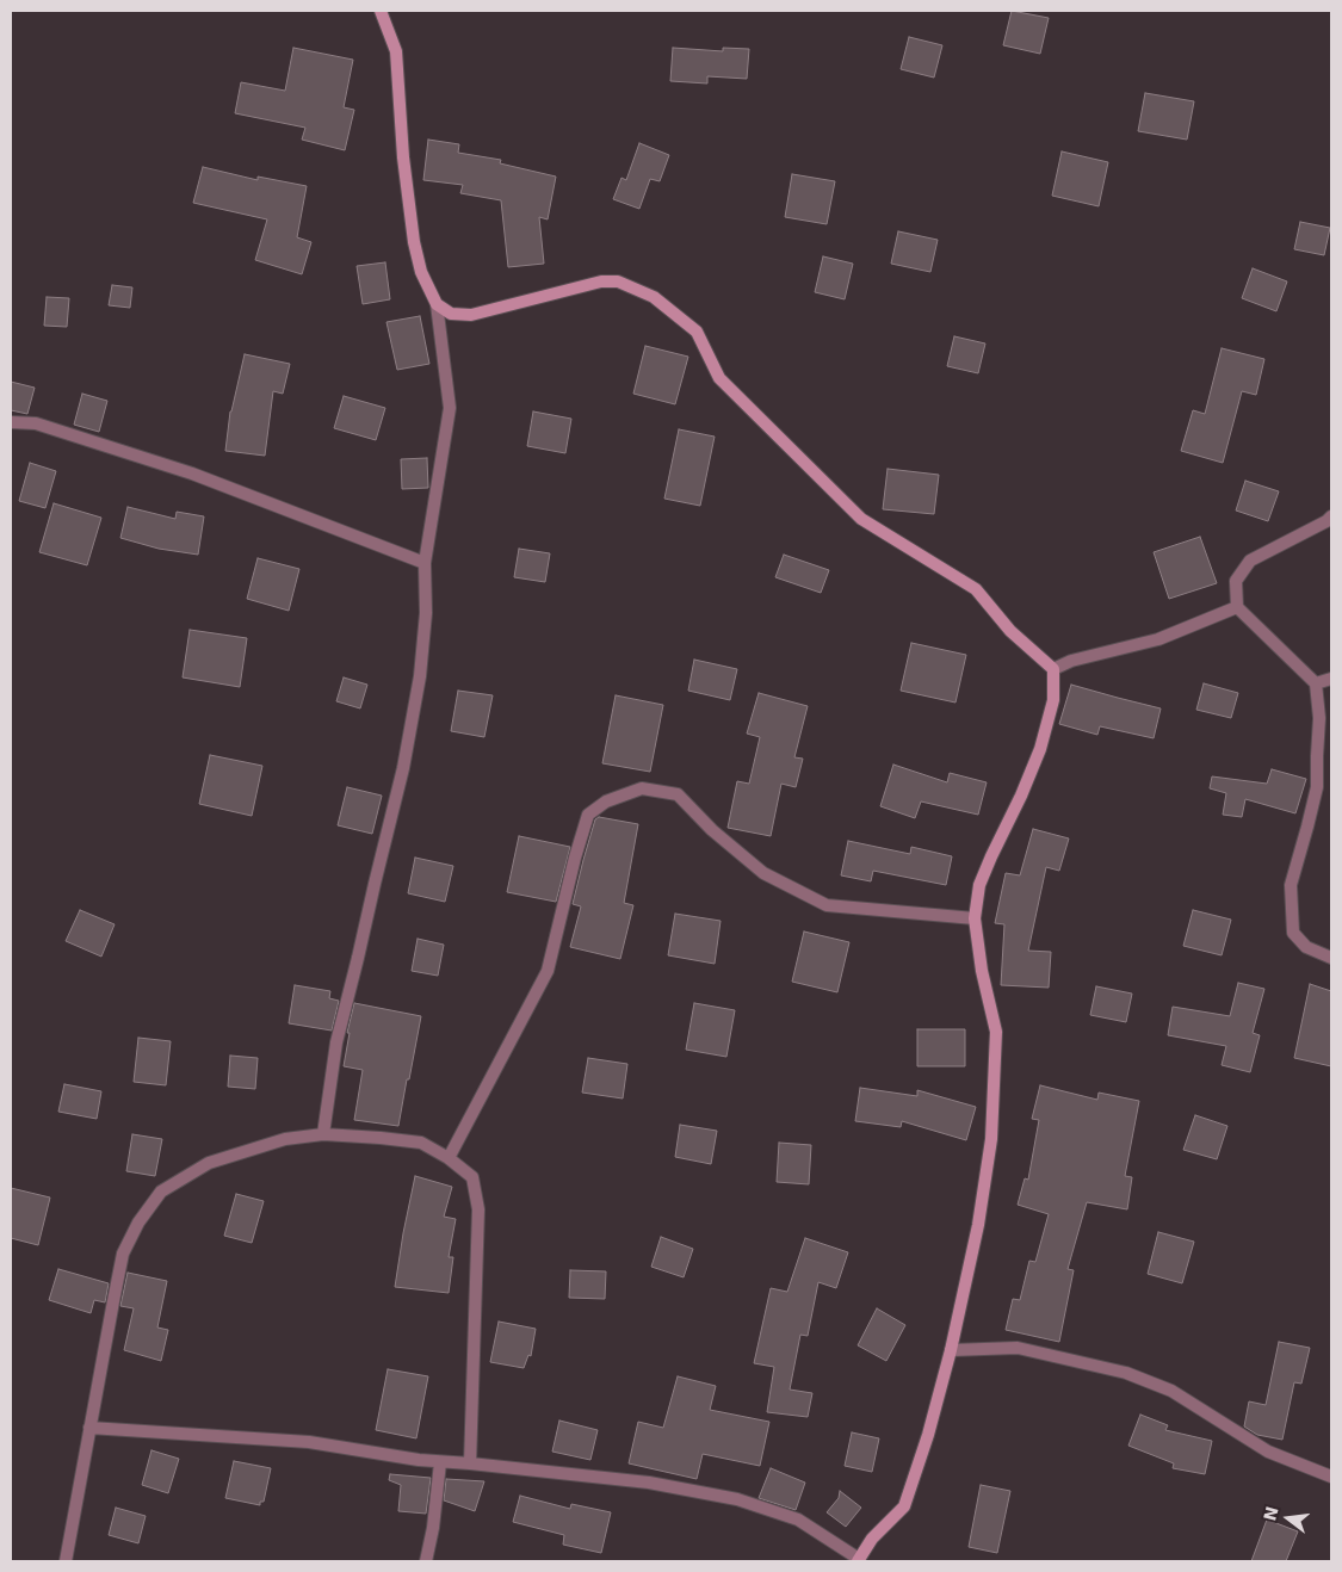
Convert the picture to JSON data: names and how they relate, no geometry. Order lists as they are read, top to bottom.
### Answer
{
  "north": "left"
}
